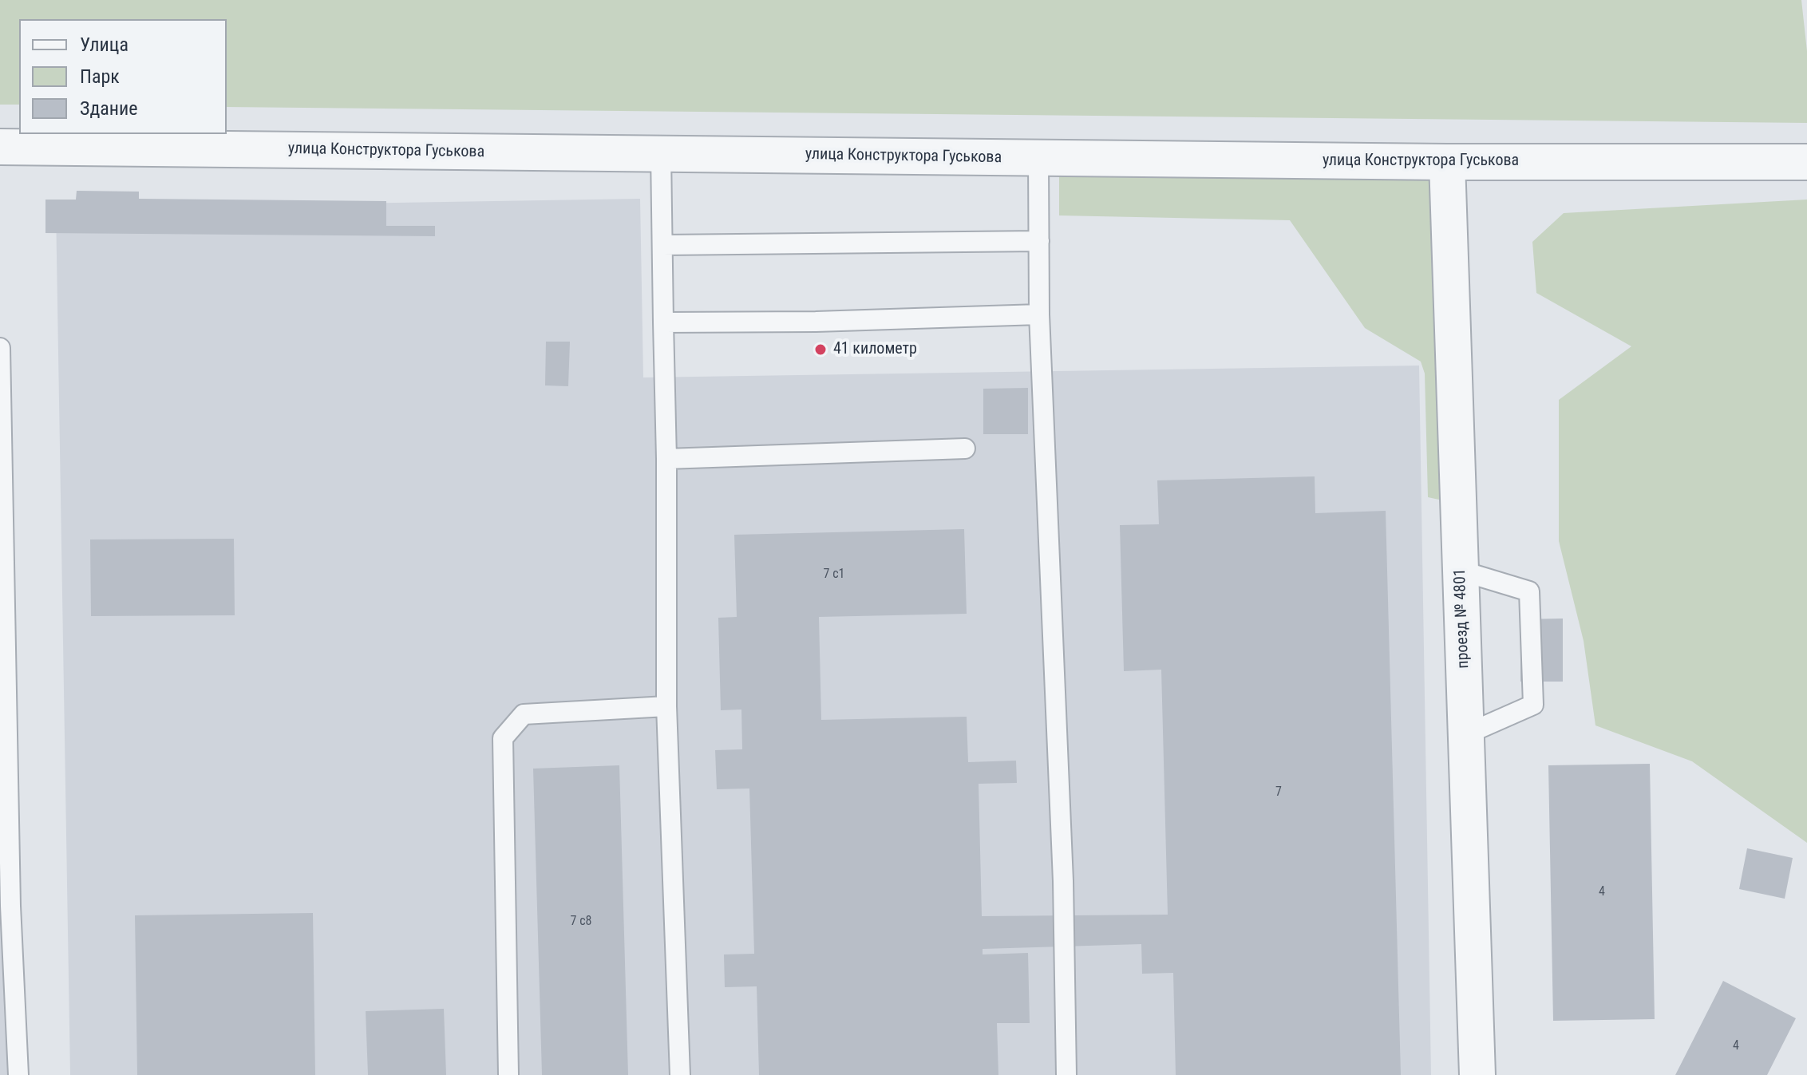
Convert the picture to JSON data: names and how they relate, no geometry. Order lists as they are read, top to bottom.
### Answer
{
  "streets": {
    "street": ["улица Конструктора Гуськова", "проезд № 4801"]
  },
  "crossings": [
    ["улица Конструктора Гуськова", "проезд № 4801"]
  ],
  "places": ["41 километр"],
  "house_numbers": [
    "7 с1",
    "7",
    "4",
    "7 с8",
    "4"
  ],
  "legend": ["Улица", "Парк", "Здание"]
}
